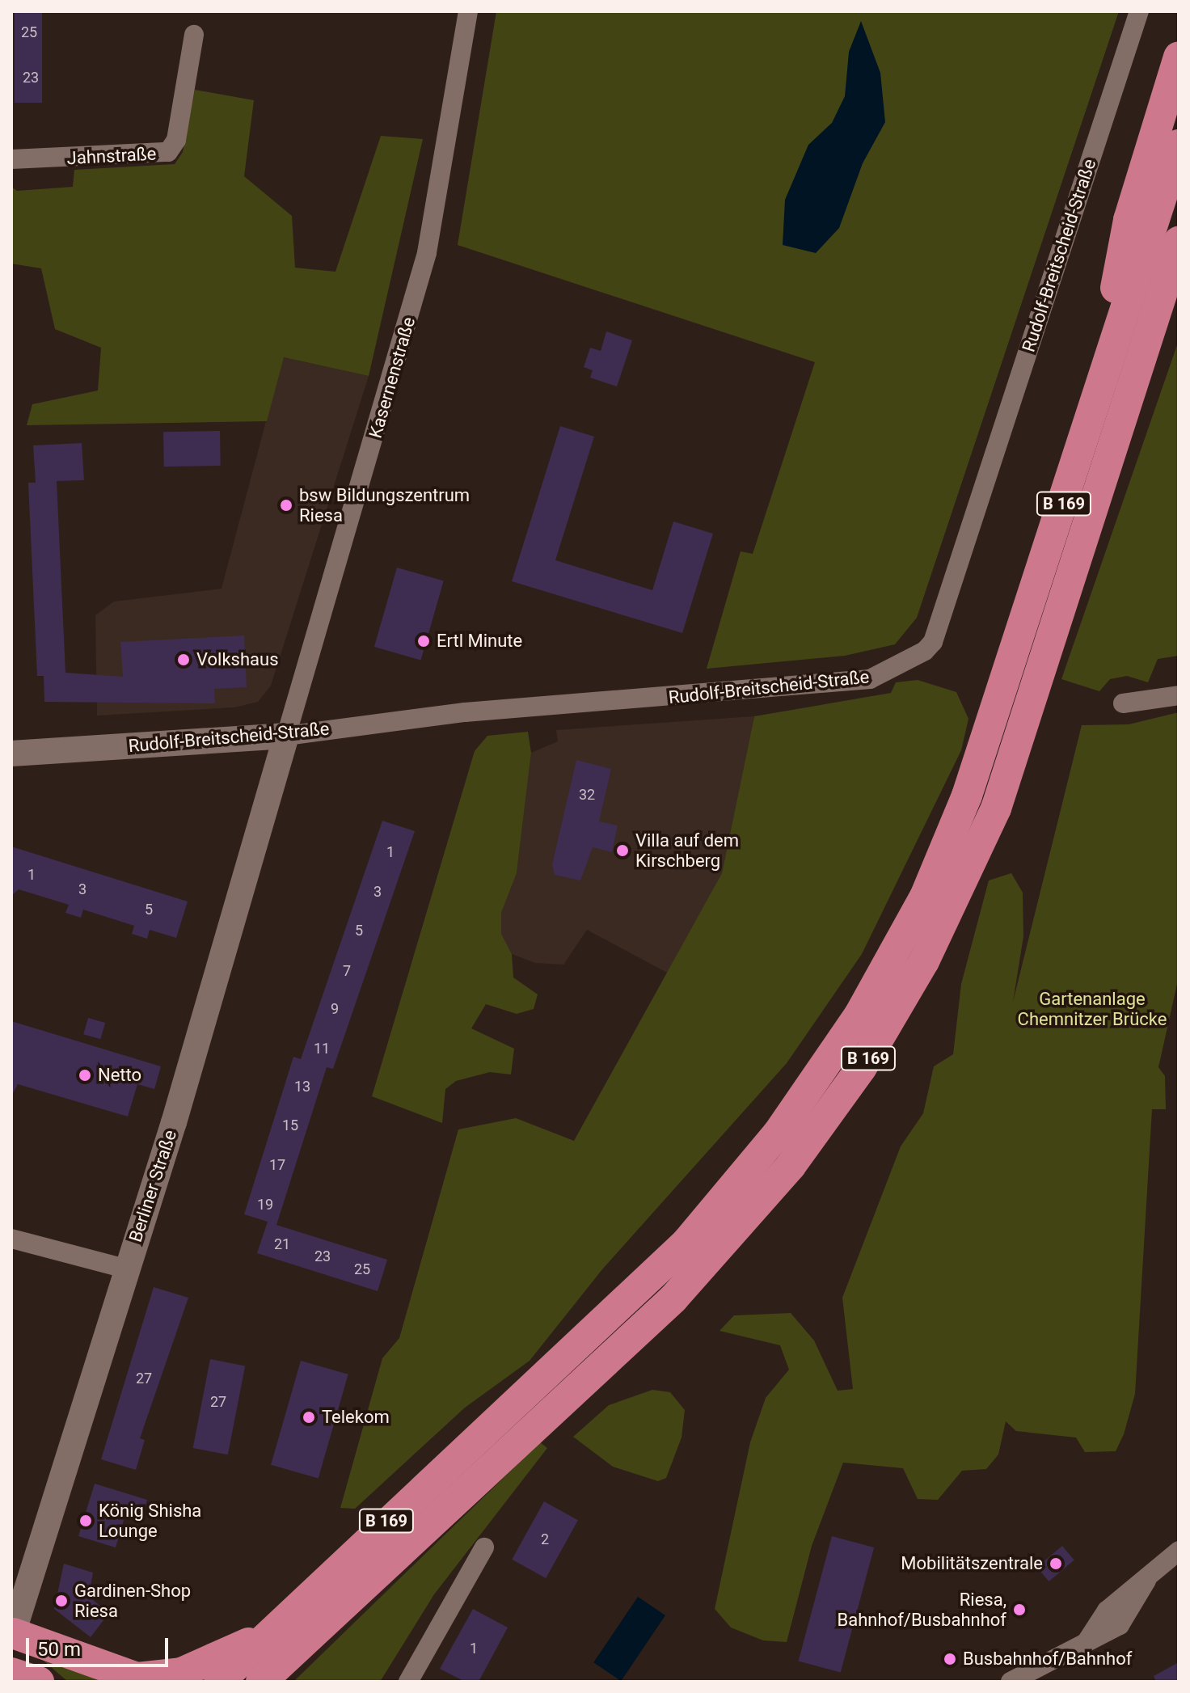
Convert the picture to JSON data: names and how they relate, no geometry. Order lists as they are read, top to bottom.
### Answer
{
  "streets": {
    "highway": ["B 169"],
    "main road": ["Rudolf-Breitscheid-Straße", "Berliner Straße"],
    "street": ["Jahnstraße", "Kasernenstraße"]
  },
  "crossings": [
    ["Rudolf-Breitscheid-Straße", "Kasernenstraße"],
    ["Rudolf-Breitscheid-Straße", "Berliner Straße"],
    ["Kasernenstraße", "Berliner Straße"]
  ],
  "parks": ["Gartenanlage Chemnitzer Brücke"],
  "places": [
    "bsw Bildungszentrum Riesa",
    "Ertl Minute",
    "Volkshaus",
    "Villa auf dem Kirschberg",
    "Netto",
    "Telekom",
    "König Shisha Lounge",
    "Mobilitätszentrale",
    "Gardinen-Shop Riesa",
    "Riesa, Bahnhof/Busbahnhof",
    "Busbahnhof/Bahnhof"
  ],
  "house_numbers": [
    "25",
    "23",
    "32",
    "1",
    "1",
    "3",
    "3",
    "5",
    "5",
    "7",
    "9",
    "11",
    "13",
    "15",
    "17",
    "19",
    "21",
    "23",
    "25",
    "27",
    "27",
    "2",
    "1"
  ],
  "scale_bar": "50 m"
}
